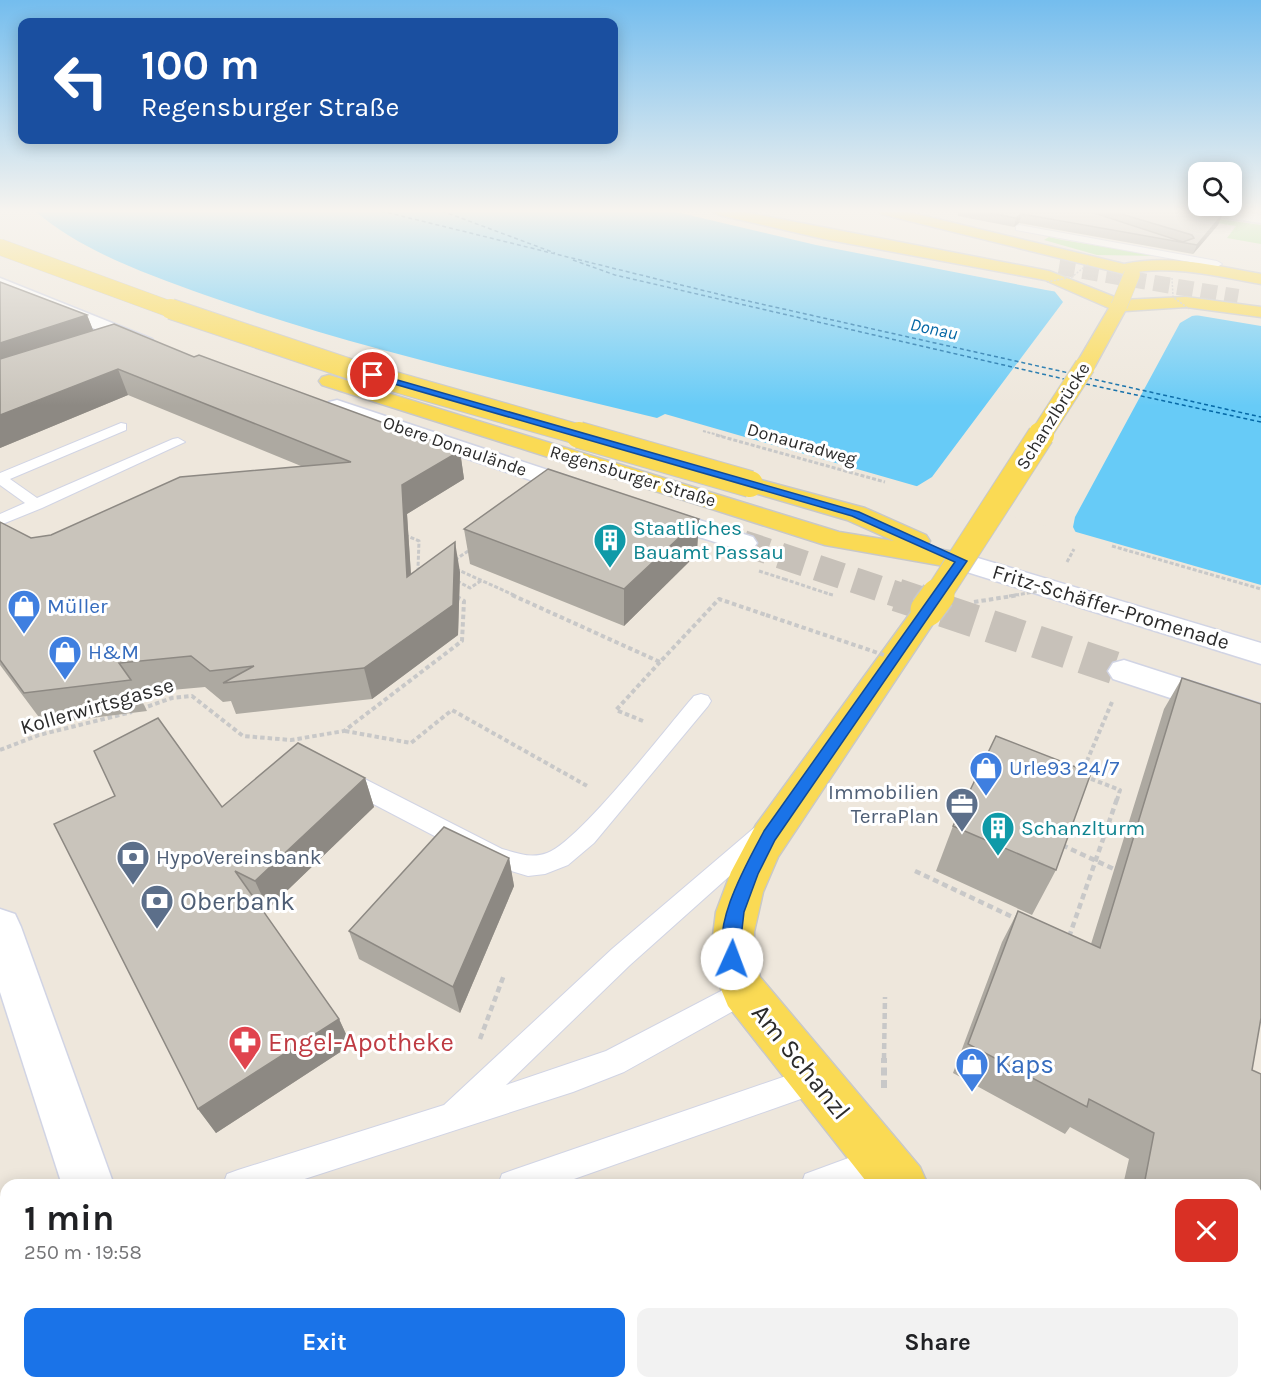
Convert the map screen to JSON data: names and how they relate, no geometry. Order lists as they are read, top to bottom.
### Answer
{
  "streets": {
    "main road": ["Schanzlbrücke", "Regensburger Straße", "Am Schanzl"],
    "street": ["Obere Donaulände", "Fritz-Schäffer-Promenade"],
    "path": ["Donauradweg", "Kollerwirtsgasse"]
  },
  "crossings": [
    ["Schanzlbrücke", "Regensburger Straße"],
    ["Schanzlbrücke", "Fritz-Schäffer-Promenade"],
    ["Schanzlbrücke", "Am Schanzl"],
    ["Regensburger Straße", "Fritz-Schäffer-Promenade"],
    ["Regensburger Straße", "Am Schanzl"],
    ["Fritz-Schäffer-Promenade", "Am Schanzl"]
  ],
  "water": ["Donau"],
  "places": {
    "building": ["Staatliches Bauamt Passau", "Schanzlturm"],
    "shop": [
      "Müller",
      "H&M",
      "Urle93 24/7",
      "Kaps"
    ],
    "office": ["Immobilien TerraPlan"],
    "bank": ["HypoVereinsbank", "Oberbank"],
    "pharmacy": ["Engel-Apotheke"]
  },
  "page": {
    "turn": ["100 m", "Regensburger Straße"],
    "heading": ["1 min", "250 m · 19:58"],
    "buttons": ["Exit", "Share"]
  }
}
